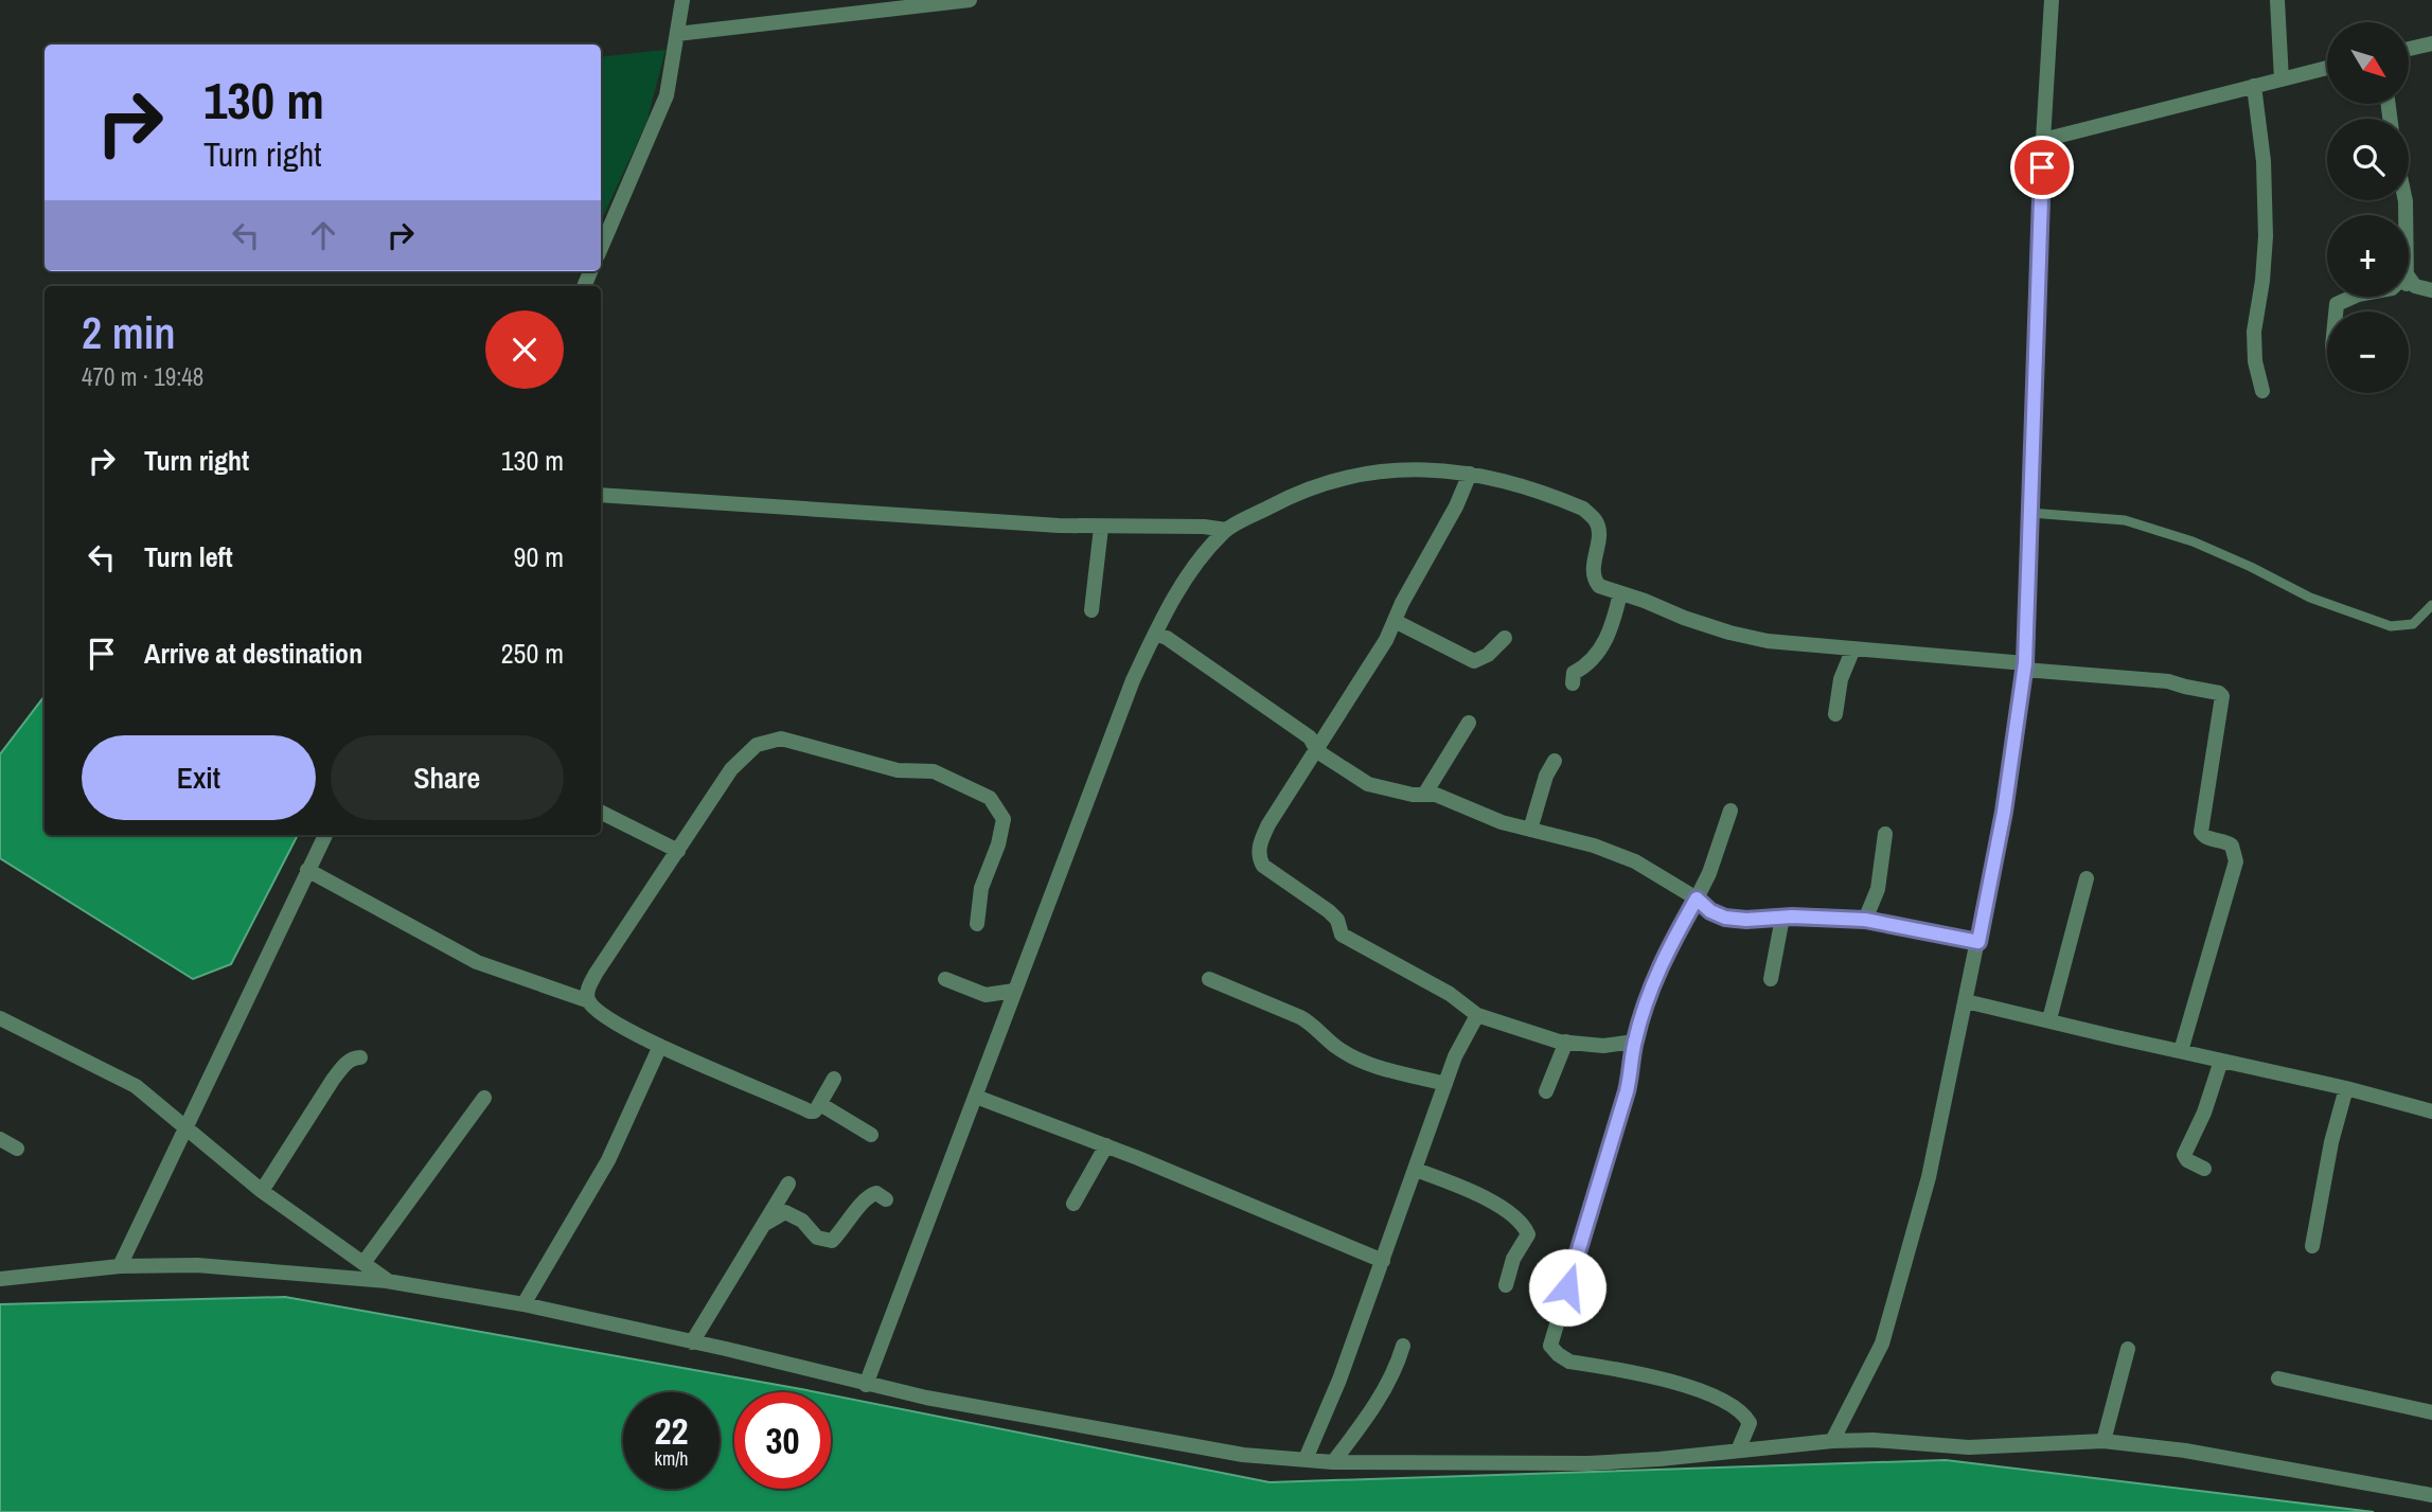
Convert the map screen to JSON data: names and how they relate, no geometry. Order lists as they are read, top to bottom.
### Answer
{
  "north": "bottom right",
  "page": {
    "map_buttons": ["+", "−"],
    "turn": ["130 m", "Turn right"],
    "heading": ["2 min", "470 m · 19:48"],
    "list": [
      {
        "name": "Turn right",
        "value": "130 m"
      },
      {
        "name": "Turn left",
        "value": "90 m"
      },
      {
        "name": "Arrive at destination",
        "value": "250 m"
      }
    ],
    "buttons": ["Exit", "Share"],
    "speed": "22 km/h",
    "limit": "30"
  }
}
